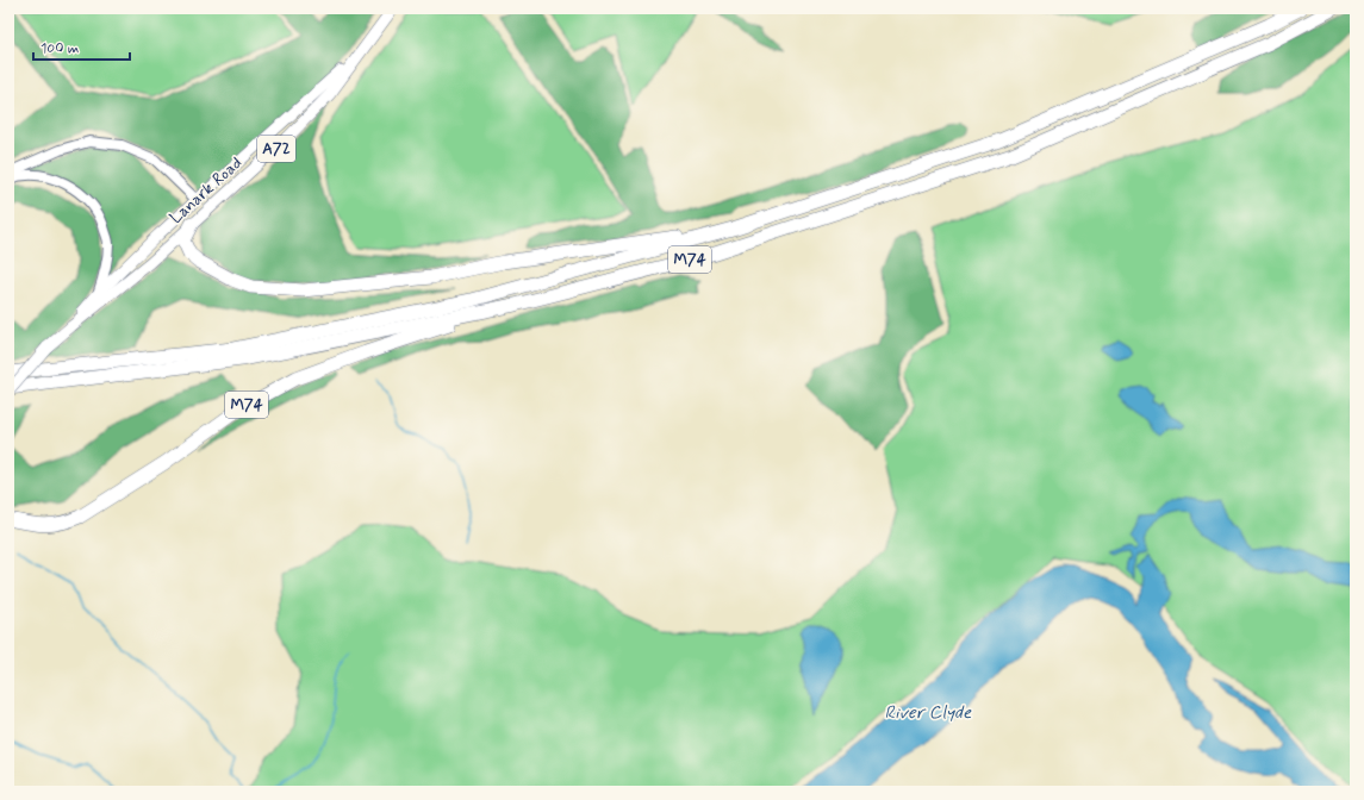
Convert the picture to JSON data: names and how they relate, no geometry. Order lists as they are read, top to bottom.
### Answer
{
  "streets": {
    "highway": ["M74"],
    "main road": ["A72", "Lanark Road"]
  },
  "crossings": [
    ["A72", "Lanark Road"],
    ["A72", "M74"],
    ["Lanark Road", "M74"]
  ],
  "water": ["River Clyde"],
  "scale_bar": "100 m"
}
